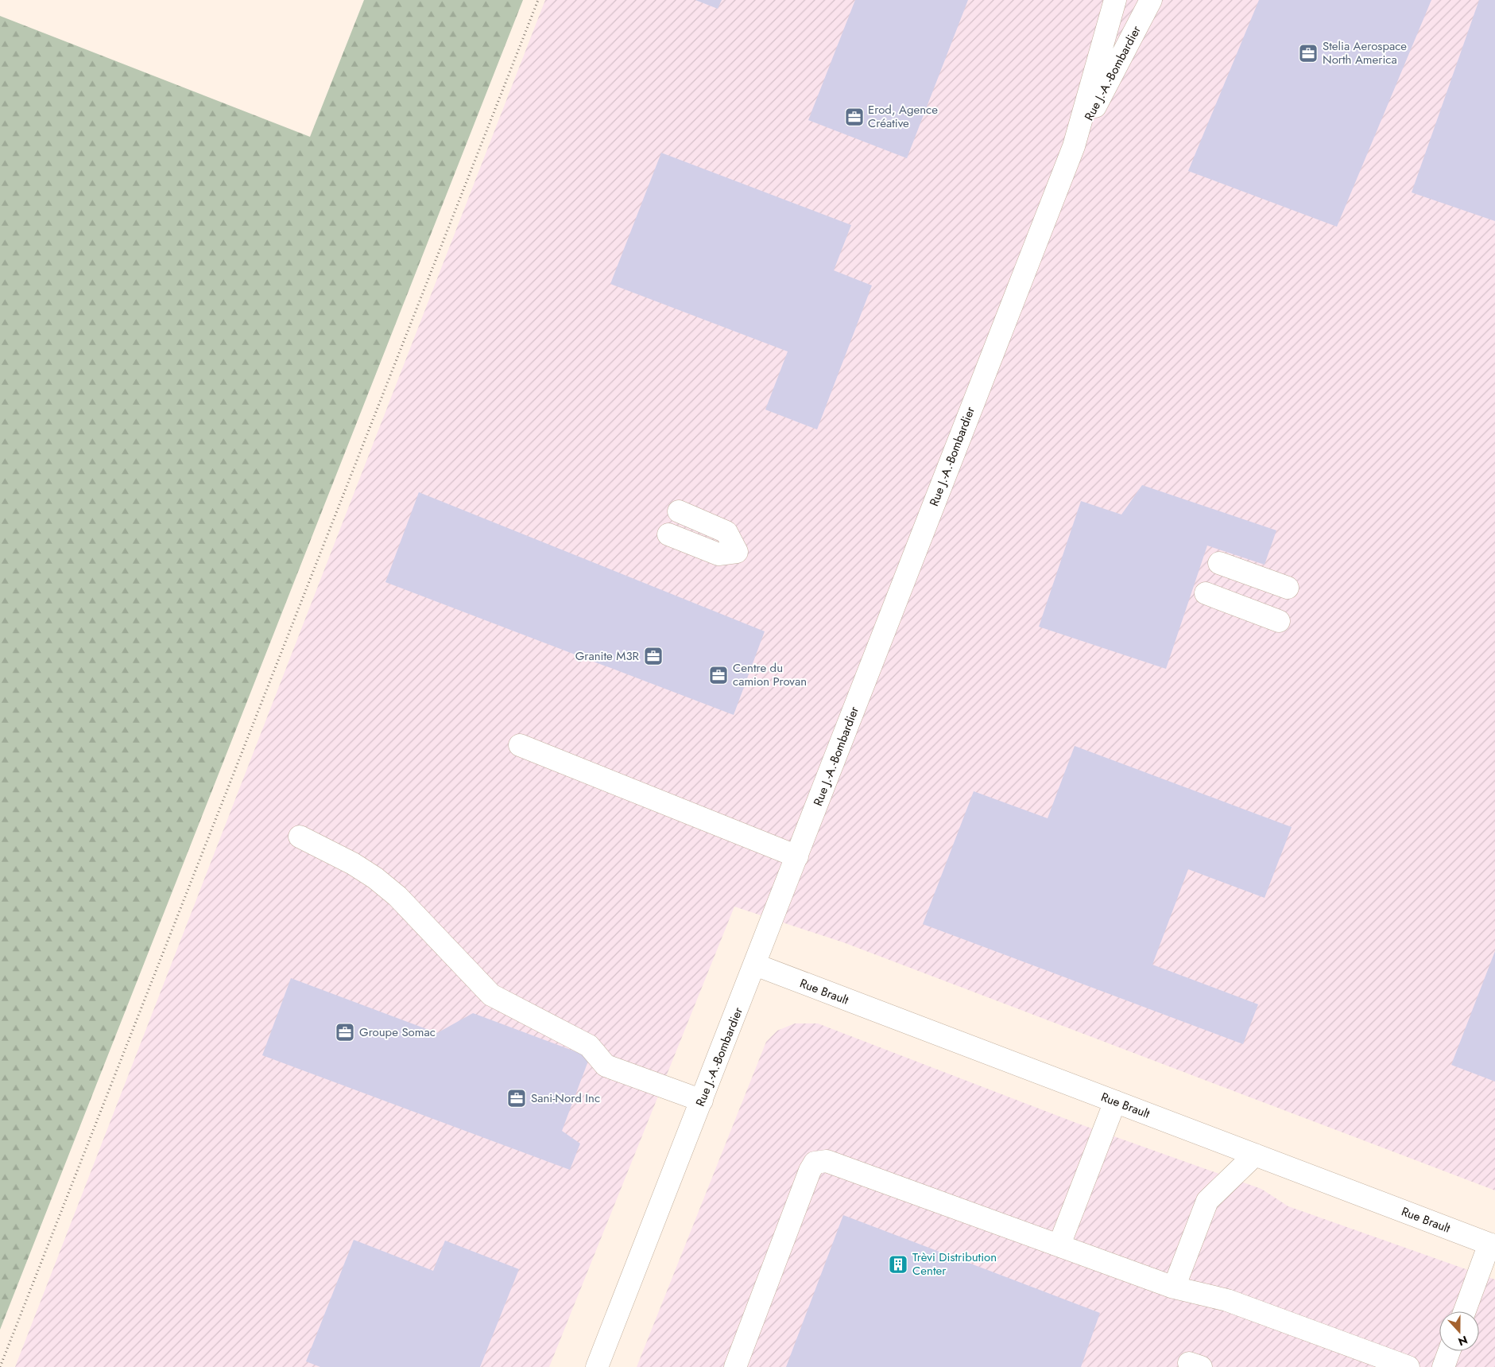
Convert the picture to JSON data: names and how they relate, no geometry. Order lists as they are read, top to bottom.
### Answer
{
  "streets": {
    "street": ["Rue J.-A.-Bombardier", "Rue Brault"]
  },
  "crossings": [
    ["Rue J.-A.-Bombardier", "Rue Brault"]
  ],
  "places": {
    "office": [
      "Stelia Aerospace North America",
      "Erod, Agence Créative",
      "Granite M3R",
      "Centre du camion Provan",
      "Groupe Somac",
      "Sani-Nord Inc"
    ],
    "building": ["Trèvi Distribution Center"]
  },
  "north": "bottom"
}
